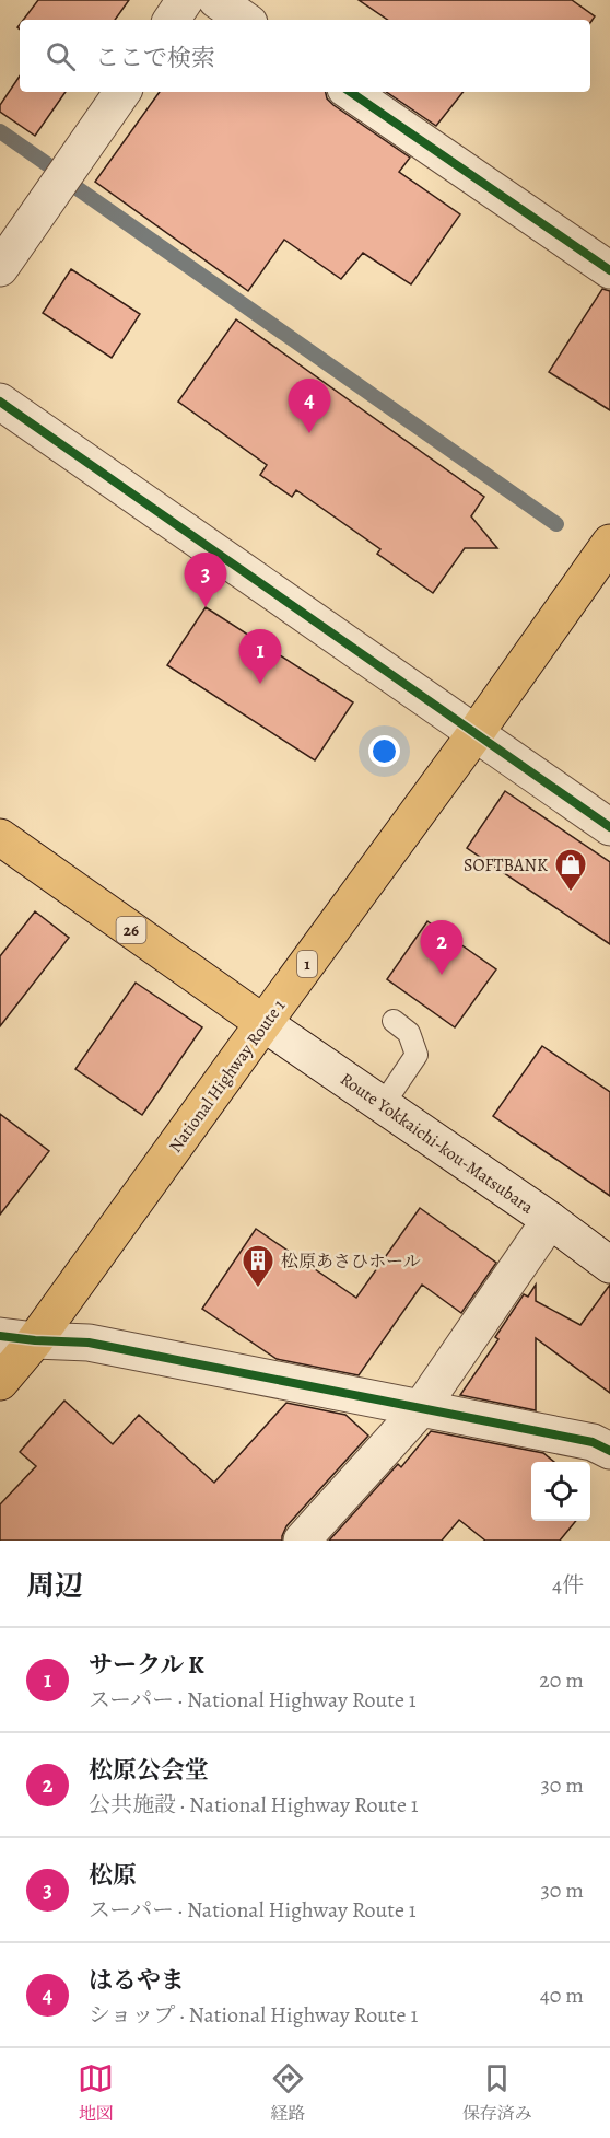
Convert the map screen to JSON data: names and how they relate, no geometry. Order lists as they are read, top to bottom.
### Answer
{
  "streets": {
    "main road": ["26", "1", "National Highway Route 1"],
    "street": ["Route Yokkaichi-kou-Matsubara"]
  },
  "crossings": [
    ["26", "National Highway Route 1"],
    ["26", "Route Yokkaichi-kou-Matsubara"],
    ["National Highway Route 1", "Route Yokkaichi-kou-Matsubara"]
  ],
  "places": {
    "shop": ["SOFTBANK"],
    "building": ["松原あさひホール"]
  },
  "page": {
    "search": "ここで検索",
    "pins": [
      "4",
      "3",
      "1",
      "2"
    ],
    "heading": ["周辺", "4件"],
    "list": [
      {
        "mark": "1",
        "name": "サークル K",
        "note": "スーパー · National Highway Route 1",
        "value": "20 m"
      },
      {
        "mark": "2",
        "name": "松原公会堂",
        "note": "公共施設 · National Highway Route 1",
        "value": "30 m"
      },
      {
        "mark": "3",
        "name": "松原",
        "note": "スーパー · National Highway Route 1",
        "value": "30 m"
      },
      {
        "mark": "4",
        "name": "はるやま",
        "note": "ショップ · National Highway Route 1",
        "value": "40 m"
      }
    ],
    "nav": ["地図", "経路", "保存済み"]
  }
}
